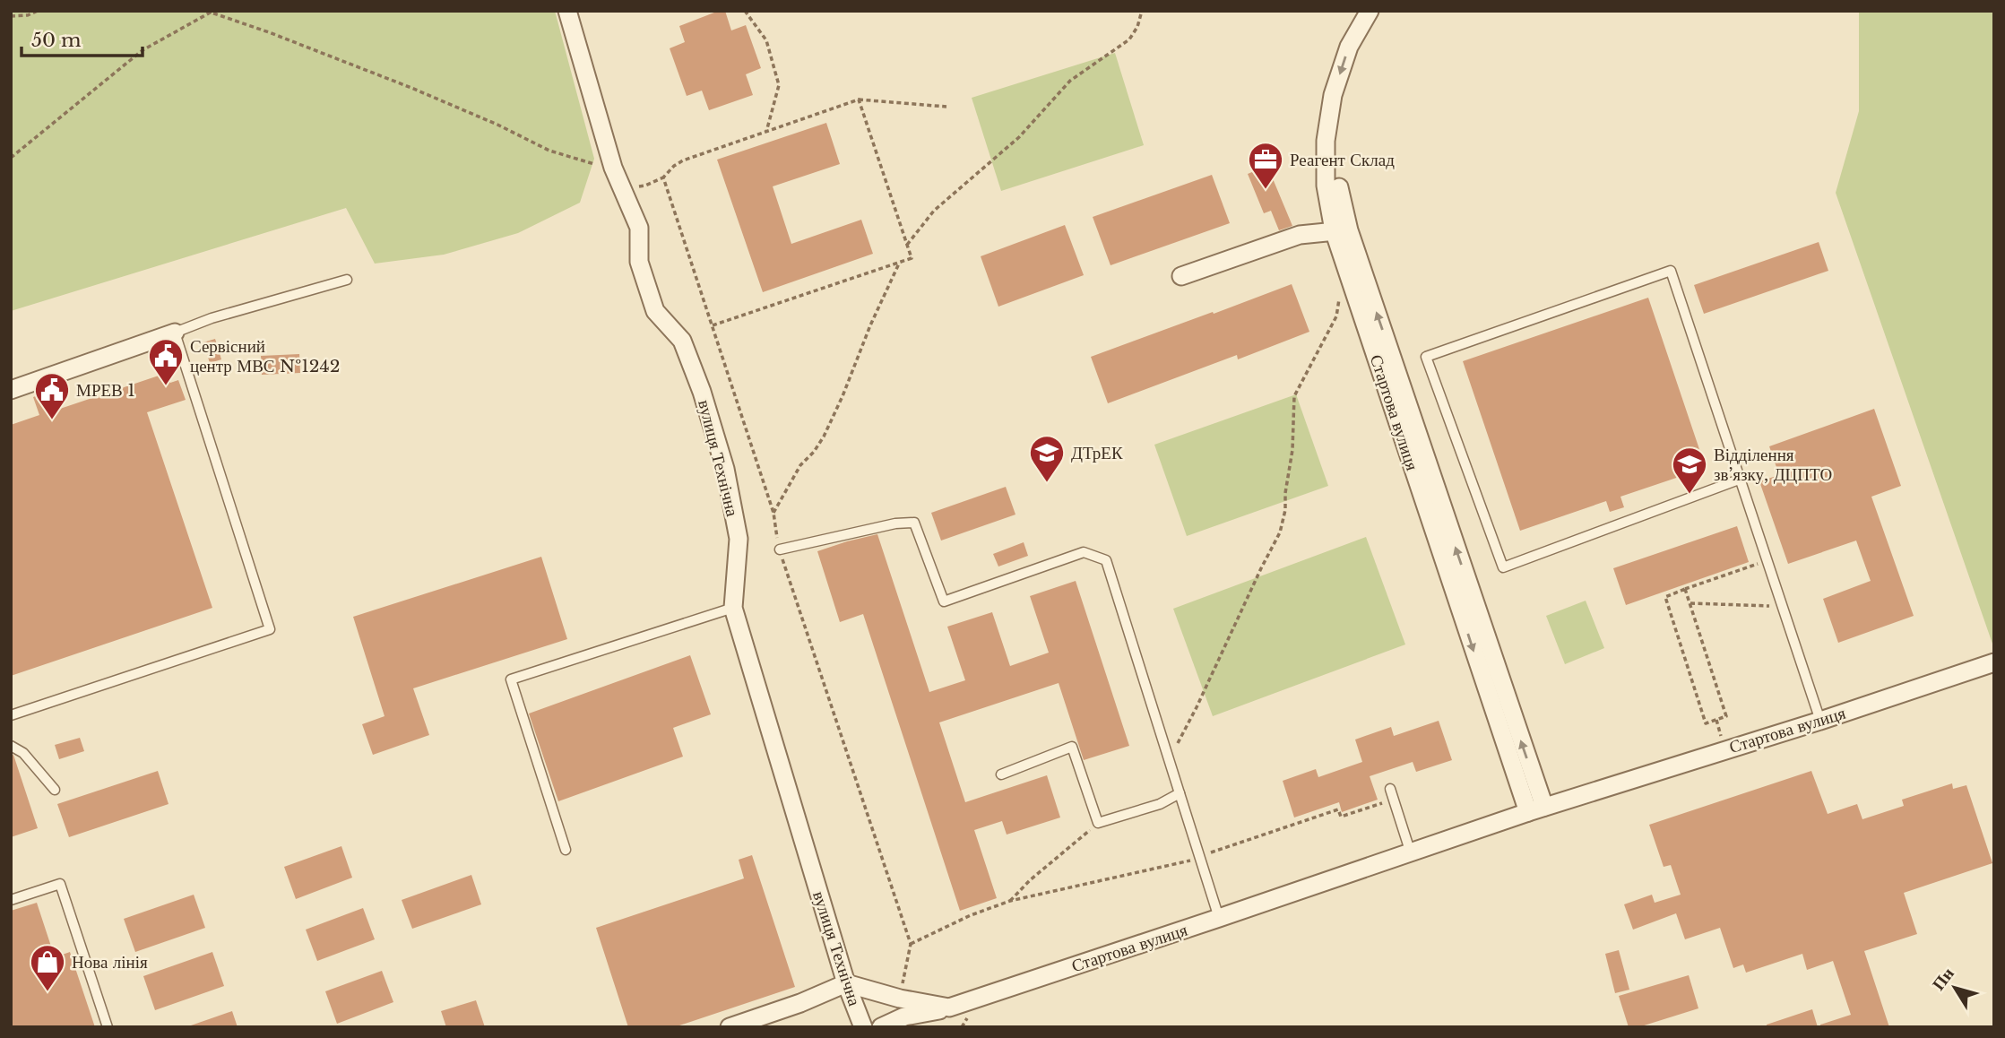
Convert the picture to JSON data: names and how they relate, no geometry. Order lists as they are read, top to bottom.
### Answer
{
  "streets": {
    "street": ["Стартова вулиця", "вулиця Технічна"]
  },
  "crossings": [
    ["Стартова вулиця", "вулиця Технічна"]
  ],
  "places": {
    "office": ["Реагент Склад"],
    "public building": ["Сервісний центр МВС №1242", "МРЕВ 1"],
    "school or university": ["ДТрЕК", "Відділення зв’язку, ДЦПТО"],
    "shop": ["Нова лінія"]
  },
  "scale_bar": "50 m",
  "north": "top left"
}
